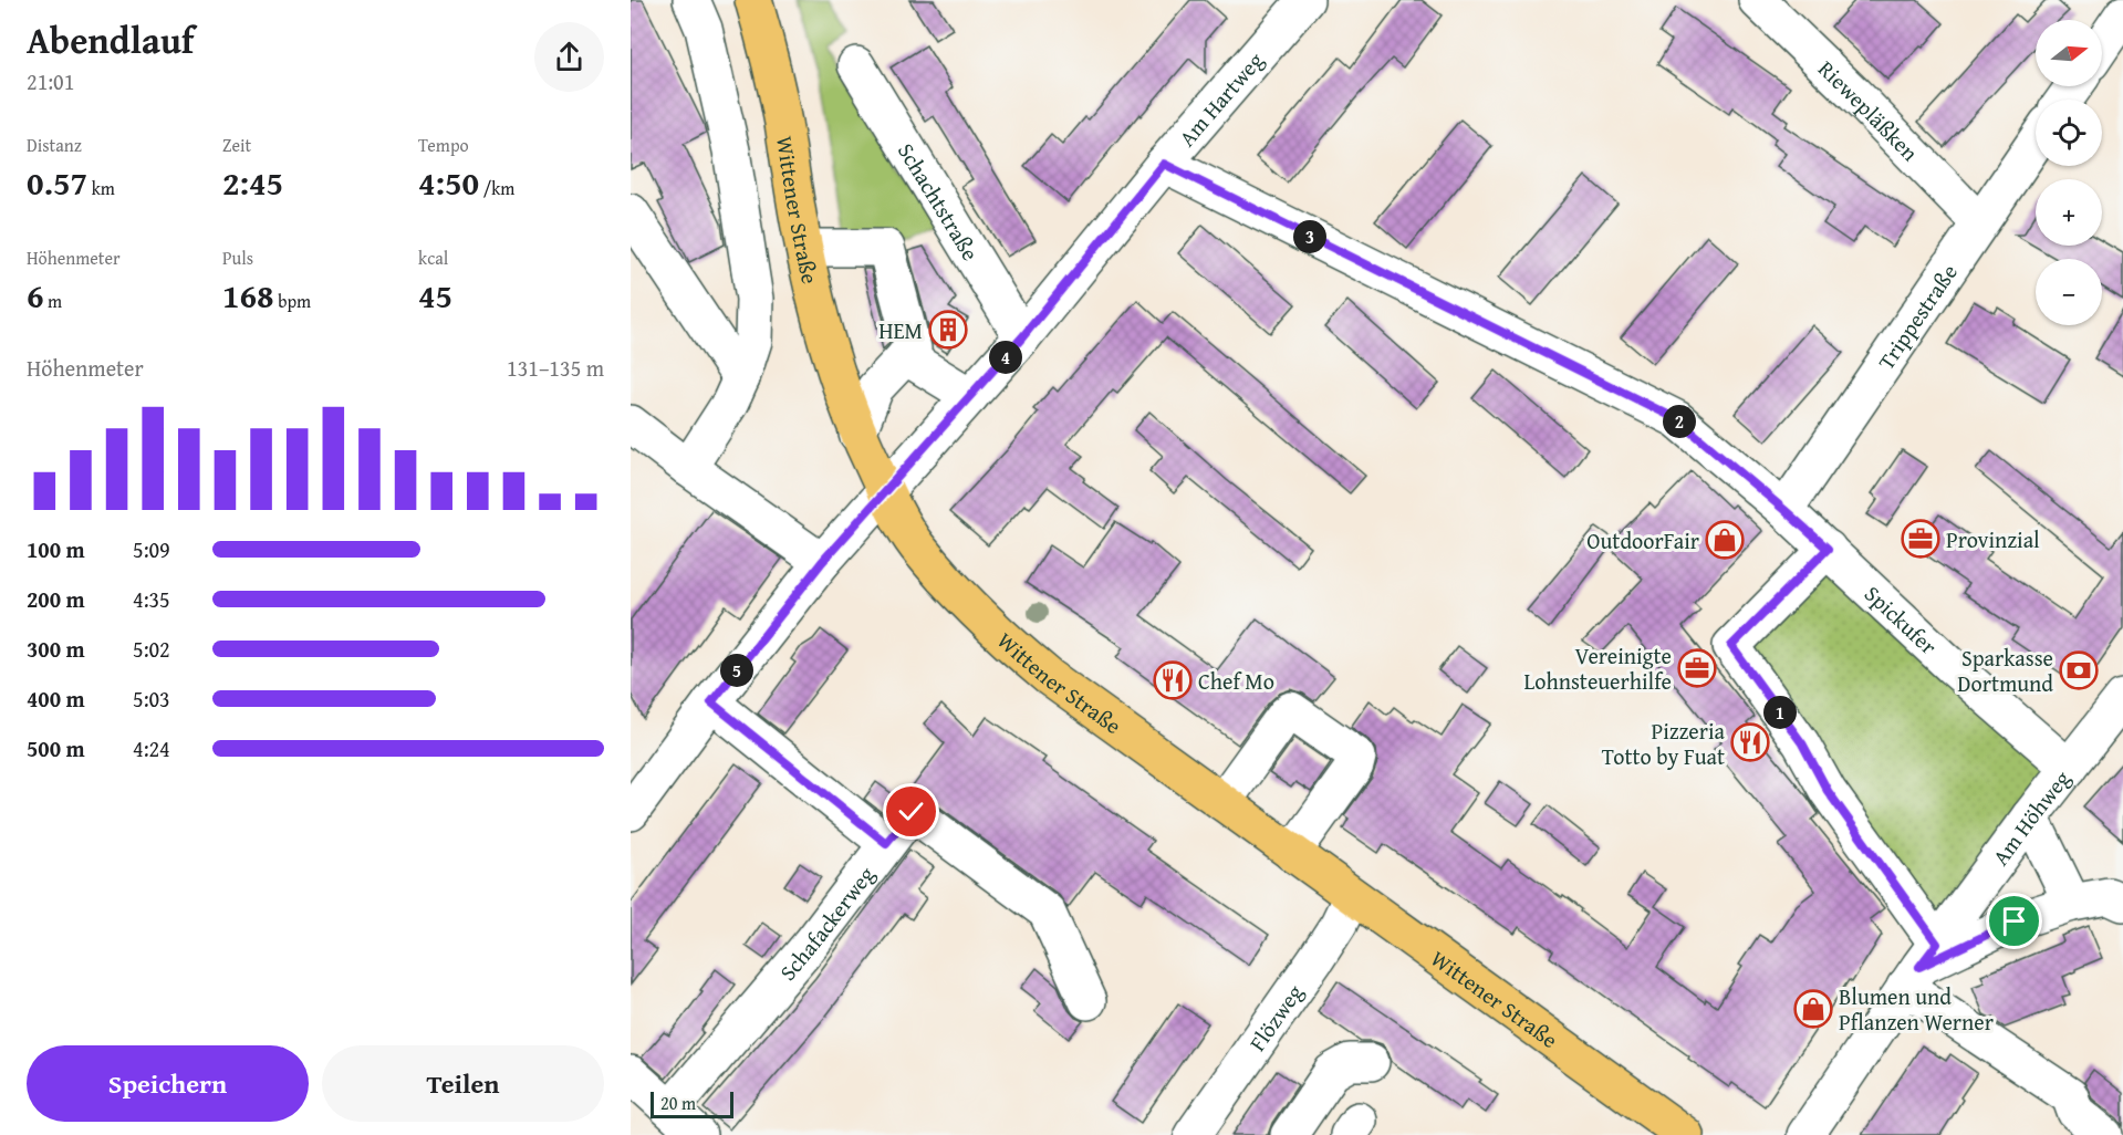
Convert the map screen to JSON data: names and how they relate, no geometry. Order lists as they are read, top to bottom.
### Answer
{
  "streets": {
    "main road": ["Wittener Straße"],
    "street": [
      "Am Hartweg",
      "Riewepläßken",
      "Schachtstraße",
      "Trippestraße",
      "Spickufer",
      "Am Höhweg",
      "Schafackerweg",
      "Flözweg"
    ]
  },
  "crossings": [
    ["Am Hartweg", "Schachtstraße"],
    ["Am Hartweg", "Wittener Straße"],
    ["Am Hartweg", "Spickufer"],
    ["Am Hartweg", "Schafackerweg"],
    ["Riewepläßken", "Trippestraße"],
    ["Wittener Straße", "Flözweg"],
    ["Trippestraße", "Spickufer"],
    ["Spickufer", "Am Höhweg"]
  ],
  "places": {
    "building": ["HEM"],
    "office": ["Provinzial", "Vereinigte Lohnsteuerhilfe"],
    "shop": ["OutdoorFair", "Blumen und Pflanzen Werner"],
    "bank": ["Sparkasse Dortmund"],
    "restaurant": ["Chef Mo", "Pizzeria Totto by Fuat"]
  },
  "scale_bar": "20 m",
  "north": "right",
  "page": {
    "heading": ["Abendlauf", "21:01"],
    "map_buttons": ["+", "−"],
    "stats": [
      ["Distanz", "0.57 km"],
      ["Zeit", "2:45"],
      ["Tempo", "4:50 /km"],
      ["Höhenmeter", "6 m"],
      ["Puls", "168 bpm"],
      ["kcal", "45"]
    ],
    "pins": [
      "3",
      "4",
      "2",
      "5",
      "1"
    ],
    "chart": ["Höhenmeter", "131–135 m"],
    "list": [
      {
        "name": "100 m",
        "note": "5:09"
      },
      {
        "name": "200 m",
        "note": "4:35"
      },
      {
        "name": "300 m",
        "note": "5:02"
      },
      {
        "name": "400 m",
        "note": "5:03"
      },
      {
        "name": "500 m",
        "note": "4:24"
      }
    ],
    "buttons": ["Speichern", "Teilen"],
    "scale": "20 m"
  }
}
